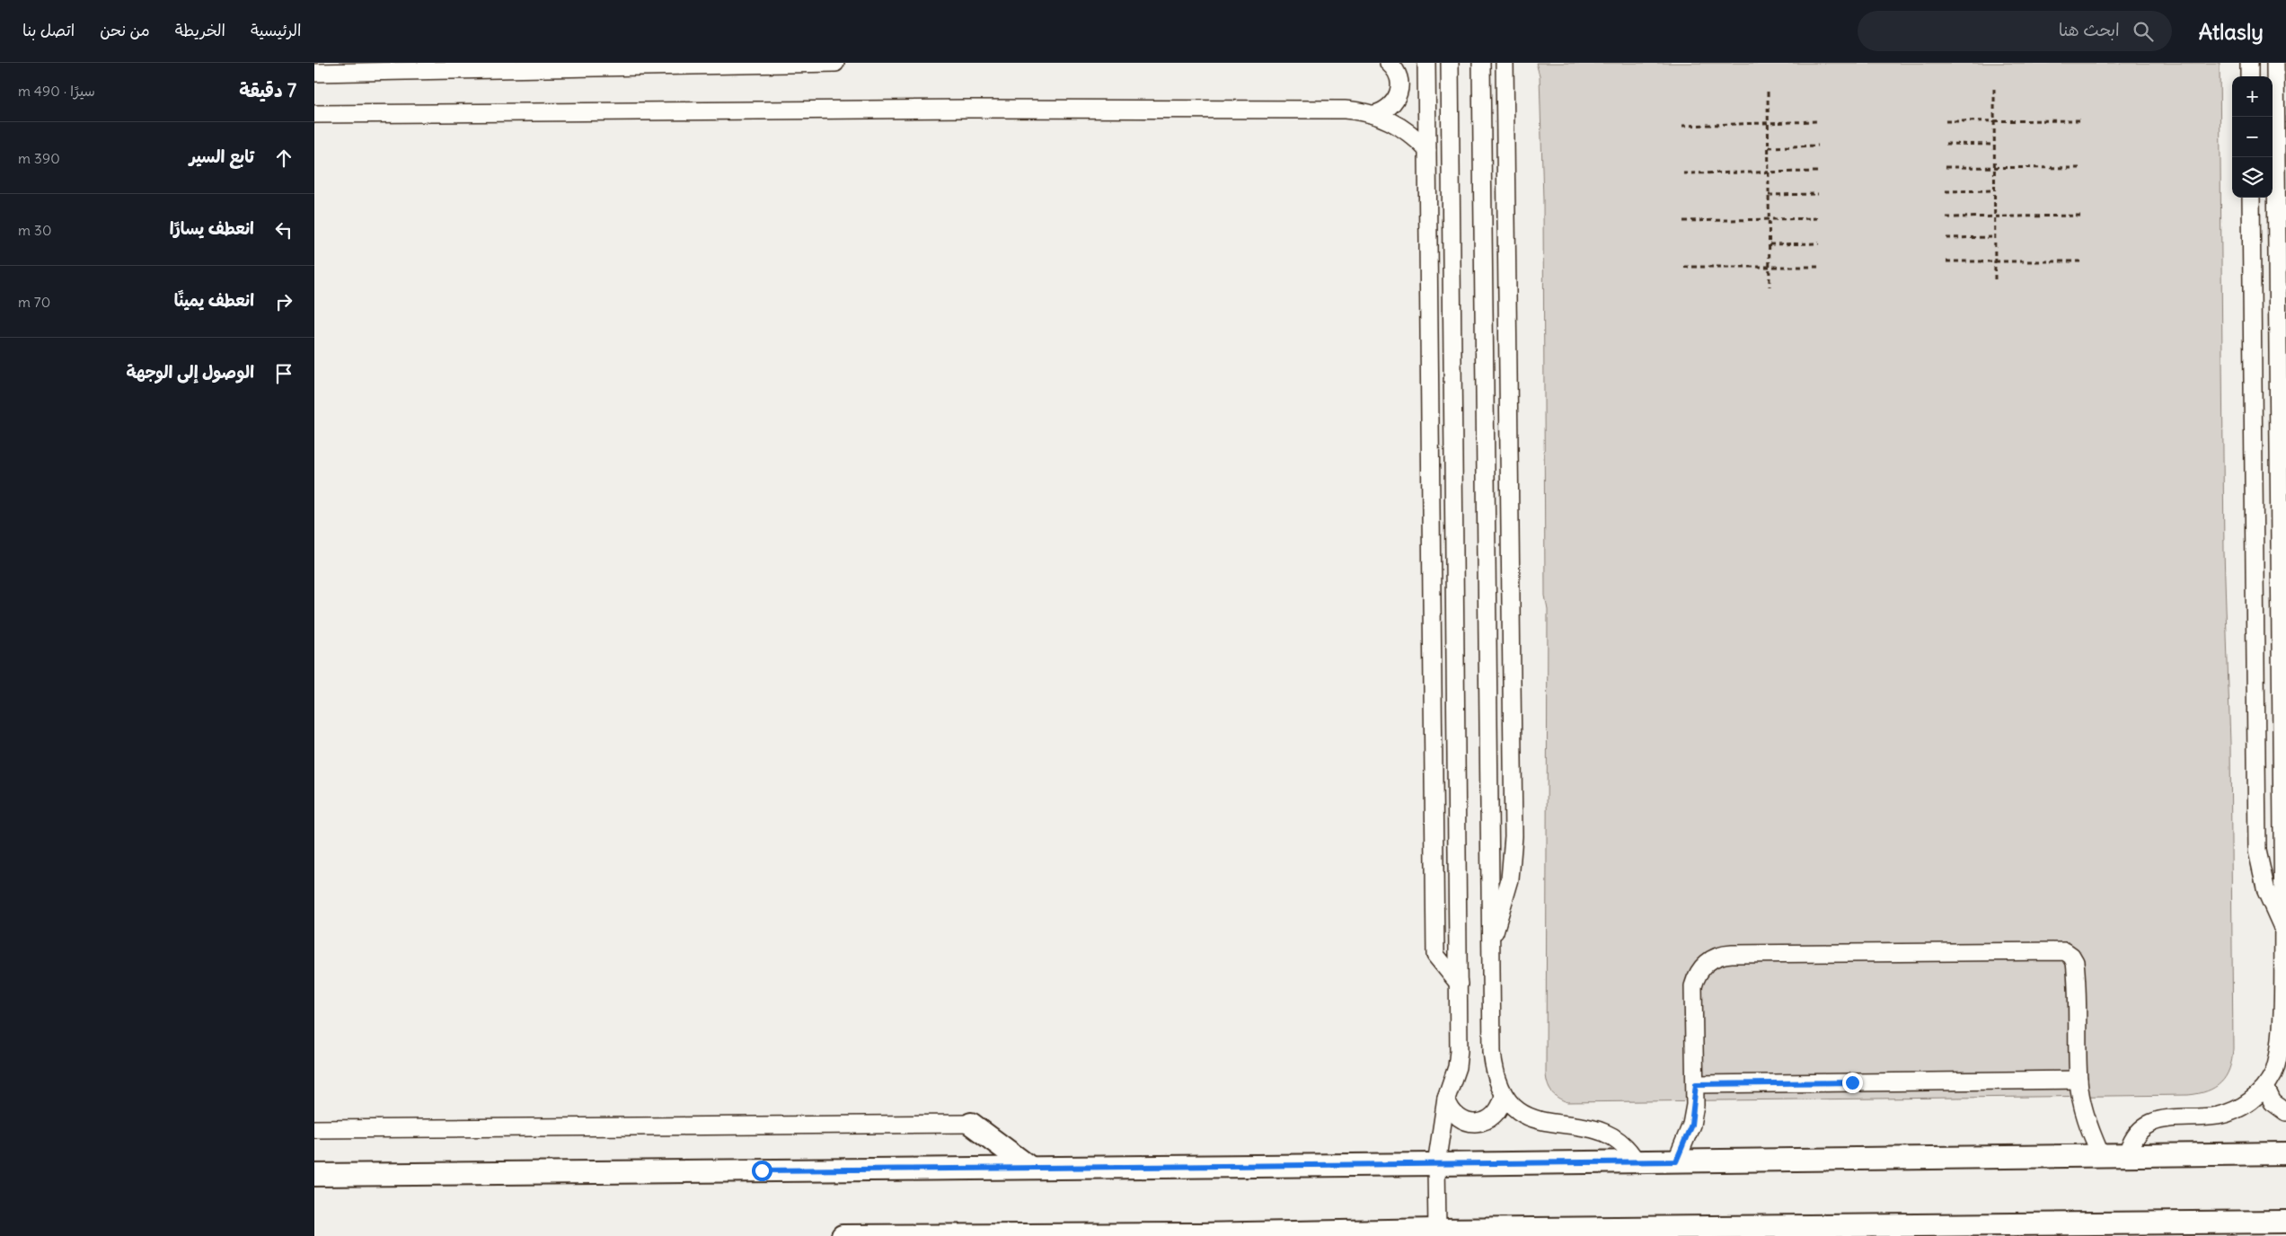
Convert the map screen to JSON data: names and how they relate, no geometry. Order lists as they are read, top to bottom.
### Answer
{
  "page": {
    "header": "Atlasly",
    "search": "ابحث هنا",
    "nav": [
      "الرئيسية",
      "الخريطة",
      "من نحن",
      "اتصل بنا"
    ],
    "heading": ["7 دقيقة", "سيرًا · 490 m"],
    "map_buttons": ["+", "−"],
    "list": [
      ["تابع السير", "390 m"],
      ["انعطف يسارًا", "30 m"],
      ["انعطف يمينًا", "70 m"],
      "الوصول إلى الوجهة"
    ]
  }
}
